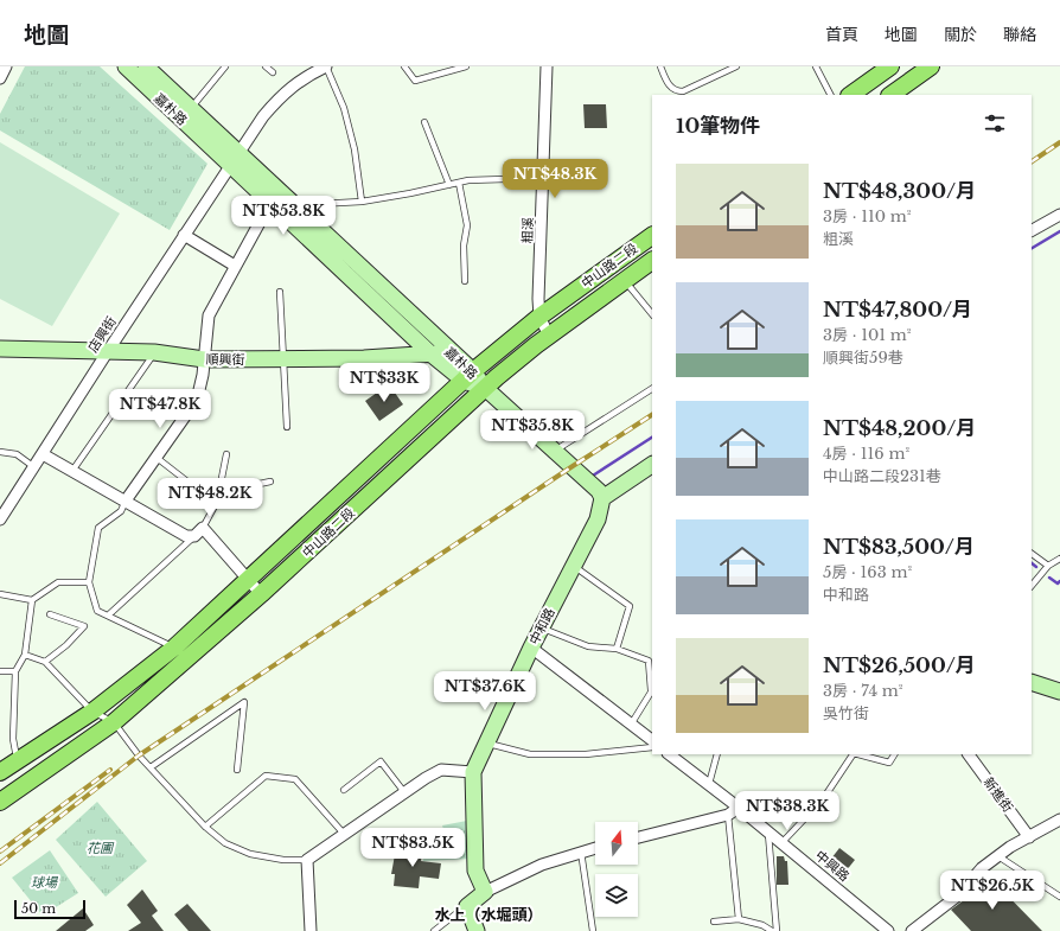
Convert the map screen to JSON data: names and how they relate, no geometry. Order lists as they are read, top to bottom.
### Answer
{
  "streets": {
    "main road": ["中山路二段"],
    "street": [
      "嘉朴路",
      "粗溪",
      "店興街",
      "順興街",
      "中和路",
      "新進街",
      "中興路"
    ]
  },
  "crossings": [
    ["嘉朴路", "中山路二段"],
    ["嘉朴路", "店興街"],
    ["嘉朴路", "順興街"],
    ["粗溪", "中山路二段"],
    ["店興街", "順興街"]
  ],
  "districts": ["水上（水堀頭）"],
  "parks": ["花圃", "球場"],
  "scale_bar": "50 m",
  "north": "top",
  "page": {
    "header": "地圖",
    "nav": [
      "首頁",
      "地圖",
      "關於",
      "聯絡"
    ],
    "heading": "10筆物件",
    "list": [
      {
        "name": "NT$48,300/月",
        "note": "3房 · 110 m² · 粗溪"
      },
      {
        "name": "NT$47,800/月",
        "note": "3房 · 101 m² · 順興街59巷"
      },
      {
        "name": "NT$48,200/月",
        "note": "4房 · 116 m² · 中山路二段231巷"
      },
      {
        "name": "NT$83,500/月",
        "note": "5房 · 163 m² · 中和路"
      },
      {
        "name": "NT$26,500/月",
        "note": "3房 · 74 m² · 吳竹街"
      }
    ],
    "price": [
      "NT$48.3K",
      "NT$53.8K",
      "NT$33K",
      "NT$47.8K",
      "NT$35.8K",
      "NT$48.2K",
      "NT$37.6K",
      "NT$38.3K",
      "NT$83.5K",
      "NT$26.5K"
    ],
    "scale": "50 m"
  }
}
